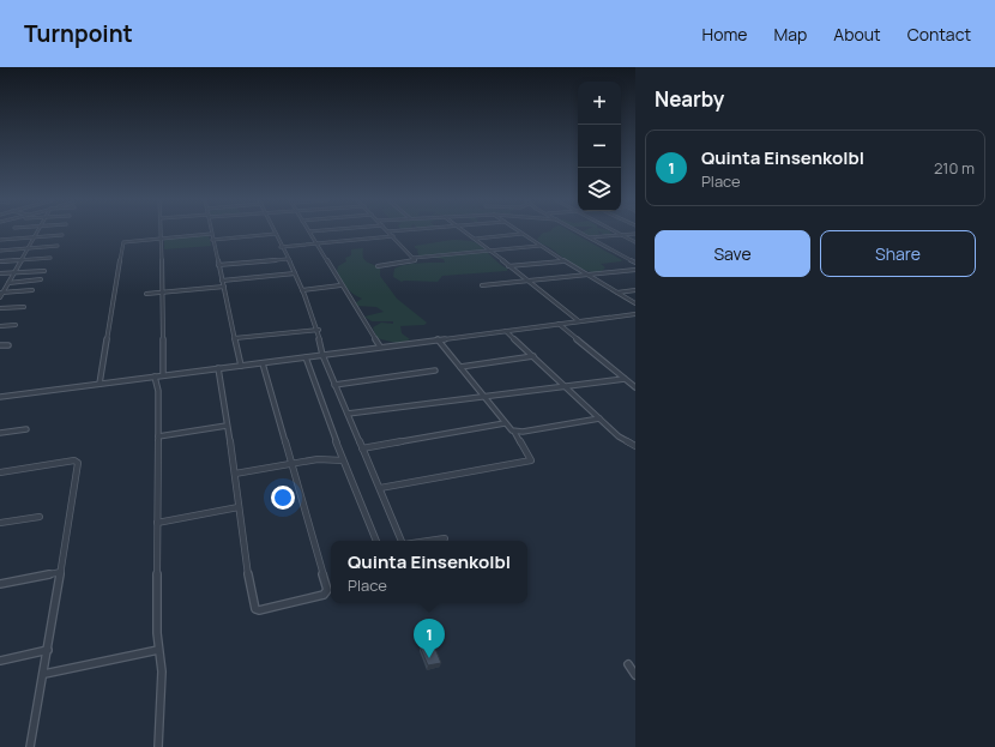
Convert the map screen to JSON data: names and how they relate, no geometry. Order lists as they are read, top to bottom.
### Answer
{
  "page": {
    "header": "Turnpoint",
    "nav": [
      "Home",
      "Map",
      "About",
      "Contact"
    ],
    "heading": "Nearby",
    "map_buttons": ["+", "−"],
    "list": [
      {
        "mark": "1",
        "name": "Quinta Einsenkolbl",
        "note": "Place",
        "value": "210 m"
      }
    ],
    "buttons": ["Save", "Share"],
    "popup": ["Quinta Einsenkolbl", "Place"],
    "pins": "1"
  }
}
